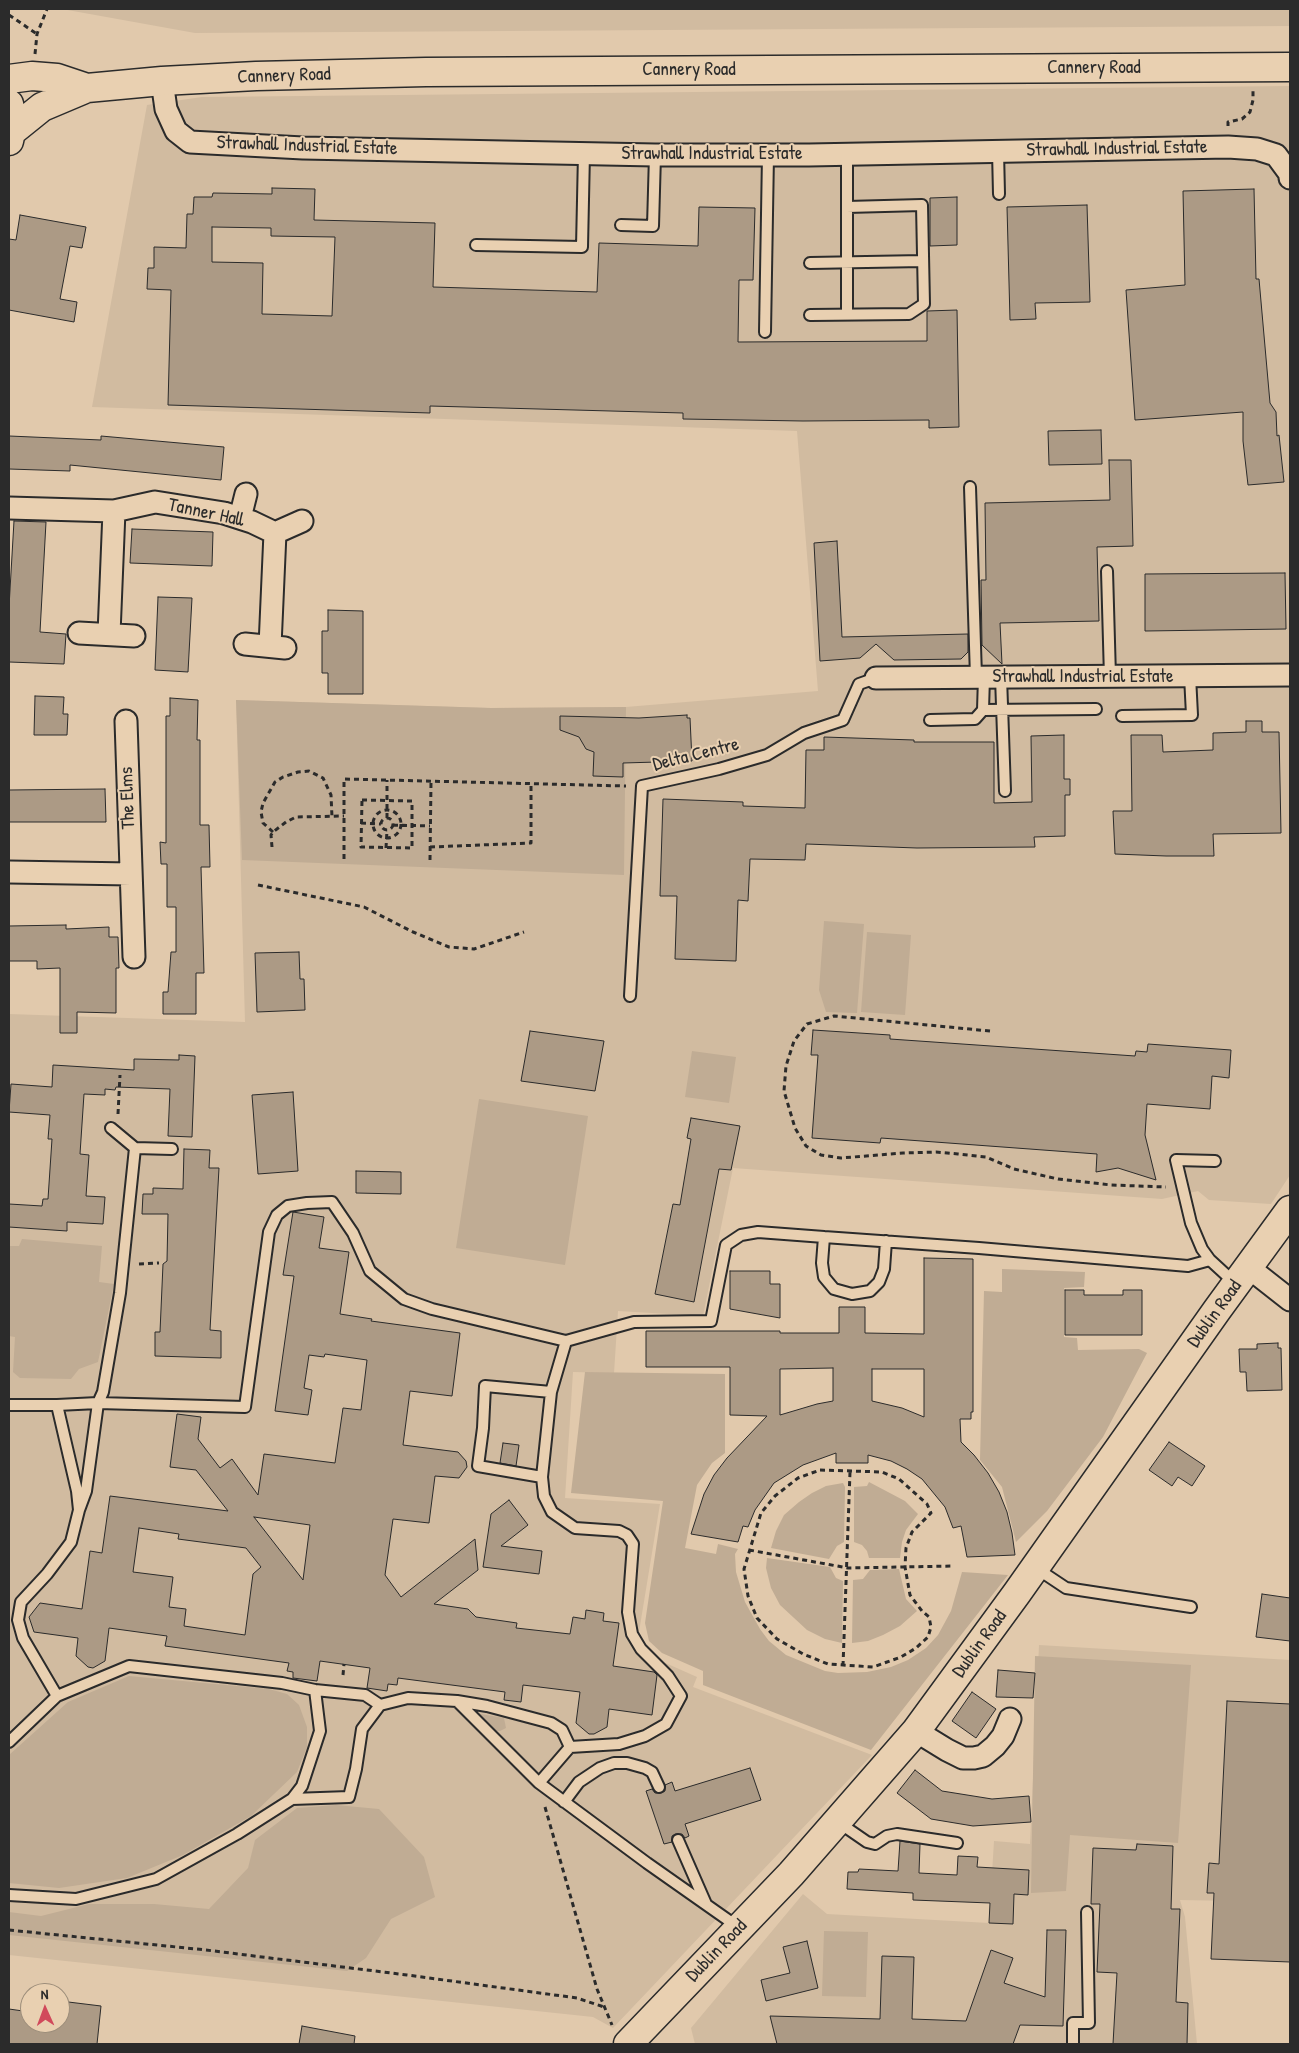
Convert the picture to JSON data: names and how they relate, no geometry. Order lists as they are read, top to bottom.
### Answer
{
  "streets": {
    "main road": ["Cannery Road", "Dublin Road"],
    "street": ["Strawhall Industrial Estate", "Tanner Hall", "The Elms"],
    "lane": ["Delta Centre"]
  },
  "crossings": [
    ["Cannery Road", "Strawhall Industrial Estate"],
    ["Strawhall Industrial Estate", "Delta Centre"]
  ],
  "north": "top"
}
